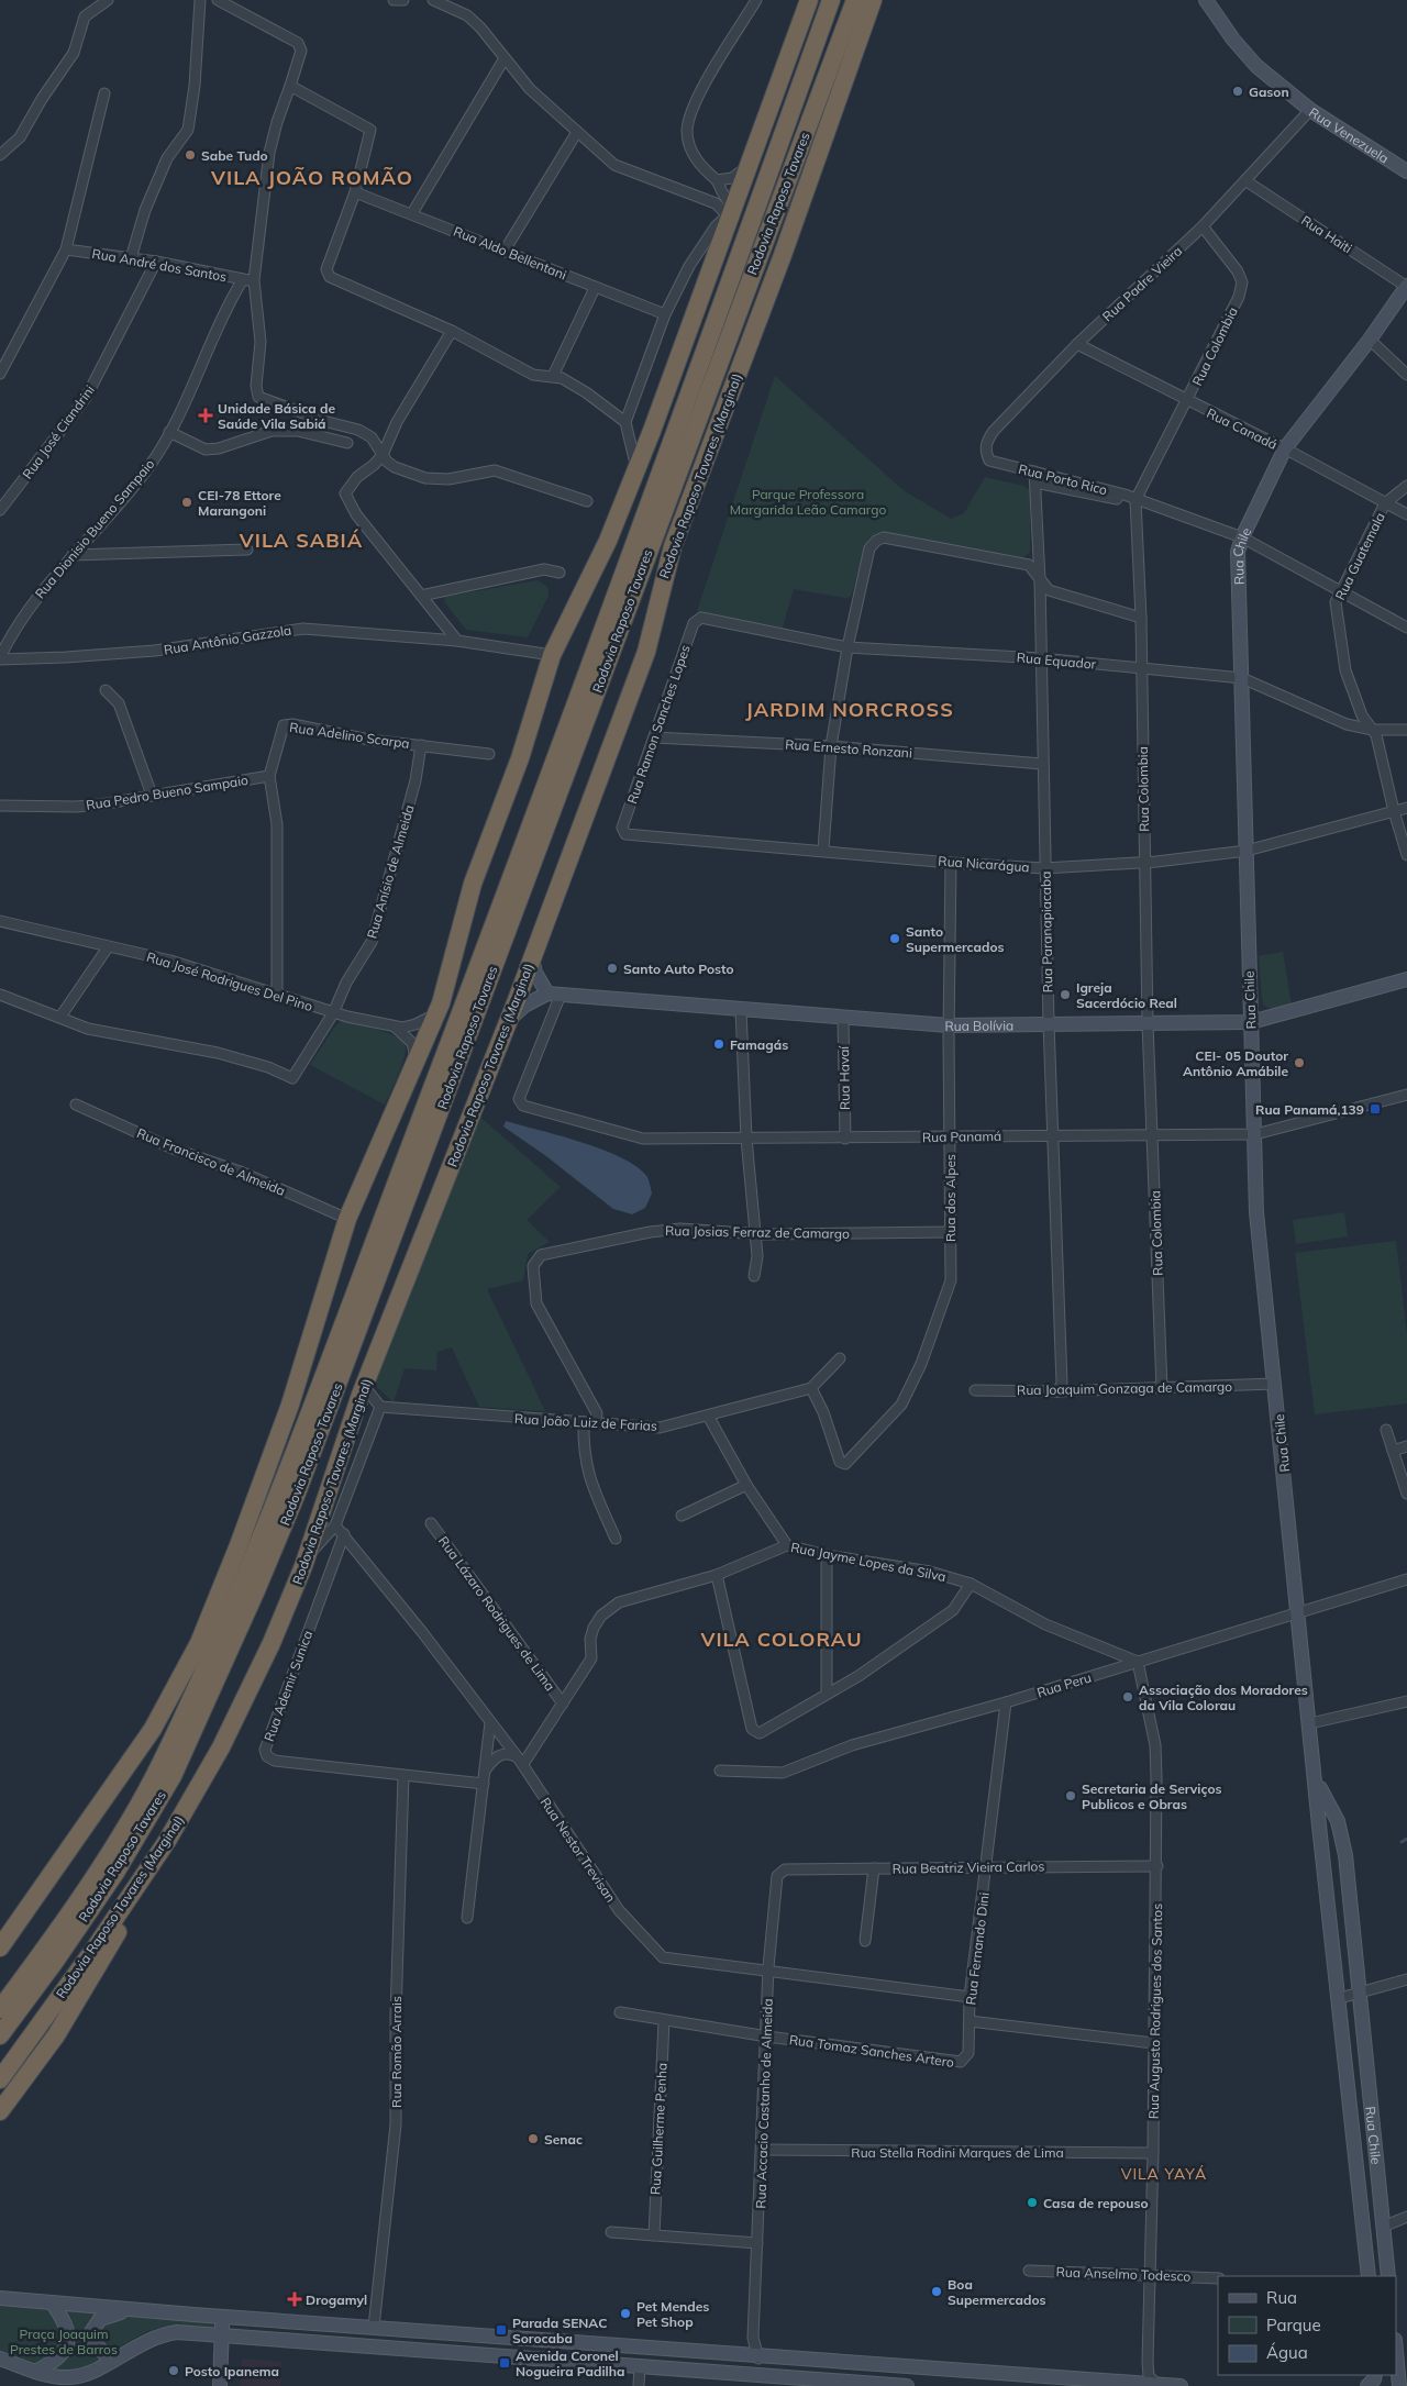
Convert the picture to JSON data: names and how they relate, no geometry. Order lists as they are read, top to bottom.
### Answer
{
  "streets": {
    "highway": ["Rodovia Raposo Tavares", "Rodovia Raposo Tavares (Marginal)"],
    "main road": ["Rua Venezuela", "Rua Chile", "Rua Bolívia"],
    "street": [
      "Rua Haiti",
      "Rua Aldo Bellentani",
      "Rua André dos Santos",
      "Rua Padre Vieira",
      "Rua Colombia",
      "Rua Canadá",
      "Rua José Ciandrini",
      "Rua Porto Rico",
      "Rua Dionisio Bueno Sampaio",
      "Rua Guatemala",
      "Rua Antônio Gazzola",
      "Rua Equador",
      "Rua Ramon Sanches Lopes",
      "Rua Adelino Scarpa",
      "Rua Ernesto Ronzani",
      "Rua Pedro Bueno Sampaio",
      "Rua Nicarágua",
      "Rua Anísio de Almeida",
      "Rua Paranapiacaba",
      "Rua José Rodrigues Del Pino",
      "Rua Havaí",
      "Rua Panamá",
      "Rua Francisco de Almeida",
      "Rua dos Alpes",
      "Rua Josias Ferraz de Camargo",
      "Rua Joaquim Gonzaga de Camargo",
      "Rua João Luiz de Farias",
      "Rua Jayme Lopes da Silva",
      "Rua Lázaro Rodrigues de Lima",
      "Rua Peru",
      "Rua Ademir Sunica",
      "Rua Nestor Trevisan",
      "Rua Beatriz Vieira Carlos",
      "Rua Fernando Dini",
      "Rua Augusto Rodrigues dos Santos",
      "Rua Tomaz Sanches Artero",
      "Rua Romão Arrais",
      "Rua Accacio Castanho de Almeida",
      "Rua Guilherme Penha",
      "Rua Stella Rodini Marques de Lima",
      "Rua Anselmo Todesco"
    ]
  },
  "crossings": [
    ["Rua Venezuela", "Rua Padre Vieira"],
    ["Rua Haiti", "Rua Padre Vieira"],
    ["Rua Haiti", "Rua Chile"],
    ["Rua André dos Santos", "Rua José Ciandrini"],
    ["Rua André dos Santos", "Rua Dionisio Bueno Sampaio"],
    ["Rua Padre Vieira", "Rua Colombia"],
    ["Rua Padre Vieira", "Rua Canadá"],
    ["Rua Padre Vieira", "Rua Porto Rico"],
    ["Rua Colombia", "Rua Canadá"],
    ["Rua Colombia", "Rua Porto Rico"],
    ["Rua Colombia", "Rua Equador"],
    ["Rua Colombia", "Rua Nicarágua"],
    ["Rua Colombia", "Rua Bolívia"],
    ["Rua Colombia", "Rua Panamá"],
    ["Rua Colombia", "Rua Joaquim Gonzaga de Camargo"],
    ["Rua Canadá", "Rua Chile"],
    ["Rua Canadá", "Rua Guatemala"],
    ["Rua Porto Rico", "Rua Chile"],
    ["Rua Porto Rico", "Rua Guatemala"],
    ["Rua Porto Rico", "Rua Paranapiacaba"],
    ["Rua Dionisio Bueno Sampaio", "Rua Antônio Gazzola"],
    ["Rua Chile", "Rua Equador"],
    ["Rua Chile", "Rua Nicarágua"],
    ["Rua Chile", "Rua Bolívia"],
    ["Rua Chile", "Rua Panamá"],
    ["Rua Chile", "Rua Joaquim Gonzaga de Camargo"],
    ["Rua Chile", "Rua Peru"],
    ["Rua Guatemala", "Rua Equador"],
    ["Rua Guatemala", "Rua Nicarágua"],
    ["Rua Equador", "Rua Ramon Sanches Lopes"],
    ["Rua Equador", "Rua Paranapiacaba"],
    ["Rua Ramon Sanches Lopes", "Rua Ernesto Ronzani"],
    ["Rua Ramon Sanches Lopes", "Rua Nicarágua"],
    ["Rua Adelino Scarpa", "Rua Pedro Bueno Sampaio"],
    ["Rua Adelino Scarpa", "Rua Anísio de Almeida"],
    ["Rua Adelino Scarpa", "Rua José Rodrigues Del Pino"],
    ["Rua Ernesto Ronzani", "Rua Paranapiacaba"],
    ["Rua Nicarágua", "Rua Paranapiacaba"],
    ["Rua Nicarágua", "Rua dos Alpes"],
    ["Rua Anísio de Almeida", "Rua José Rodrigues Del Pino"],
    ["Rua Paranapiacaba", "Rua Bolívia"],
    ["Rua Paranapiacaba", "Rua Panamá"],
    ["Rua Paranapiacaba", "Rua Joaquim Gonzaga de Camargo"],
    ["Rua Bolívia", "Rua Havaí"],
    ["Rua Bolívia", "Rua Panamá"],
    ["Rua Bolívia", "Rua dos Alpes"],
    ["Rua Havaí", "Rua Panamá"],
    ["Rua Panamá", "Rua dos Alpes"],
    ["Rua dos Alpes", "Rua Josias Ferraz de Camargo"],
    ["Rua dos Alpes", "Rua João Luiz de Farias"],
    ["Rua Josias Ferraz de Camargo", "Rua João Luiz de Farias"],
    ["Rua Jayme Lopes da Silva", "Rua Lázaro Rodrigues de Lima"],
    ["Rua Jayme Lopes da Silva", "Rua Peru"],
    ["Rua Jayme Lopes da Silva", "Rua Nestor Trevisan"],
    ["Rua Jayme Lopes da Silva", "Rua Augusto Rodrigues dos Santos"],
    ["Rua Peru", "Rua Fernando Dini"],
    ["Rua Peru", "Rua Augusto Rodrigues dos Santos"],
    ["Rua Ademir Sunica", "Rua Nestor Trevisan"],
    ["Rua Ademir Sunica", "Rua Romão Arrais"],
    ["Rua Nestor Trevisan", "Rua Fernando Dini"],
    ["Rua Nestor Trevisan", "Rua Accacio Castanho de Almeida"],
    ["Rua Beatriz Vieira Carlos", "Rua Fernando Dini"],
    ["Rua Beatriz Vieira Carlos", "Rua Augusto Rodrigues dos Santos"],
    ["Rua Beatriz Vieira Carlos", "Rua Accacio Castanho de Almeida"],
    ["Rua Fernando Dini", "Rua Tomaz Sanches Artero"],
    ["Rua Augusto Rodrigues dos Santos", "Rua Stella Rodini Marques de Lima"],
    ["Rua Augusto Rodrigues dos Santos", "Rua Anselmo Todesco"],
    ["Rua Tomaz Sanches Artero", "Rua Accacio Castanho de Almeida"],
    ["Rua Tomaz Sanches Artero", "Rua Guilherme Penha"],
    ["Rua Accacio Castanho de Almeida", "Rua Stella Rodini Marques de Lima"]
  ],
  "districts": [
    "VILA JOÃO ROMÃO",
    "VILA SABIÁ",
    "JARDIM NORCROSS",
    "VILA COLORAU",
    "VILA YAYÁ"
  ],
  "parks": ["Parque Professora Margarida Leão Camargo", "Praça Joaquim Prestes de Barros"],
  "places": {
    "other": [
      "Gason",
      "Sabe Tudo",
      "CEI-78 Ettore Marangoni",
      "Santo Supermercados",
      "Santo Auto Posto",
      "Igreja Sacerdócio Real",
      "Famagás",
      "CEI- 05 Doutor Antônio Amábile",
      "Associação dos Moradores da Vila Colorau",
      "Secretaria de Serviços Publicos e Obras",
      "Senac",
      "Casa de repouso",
      "Boa Supermercados",
      "Pet Mendes Pet Shop",
      "Posto Ipanema"
    ],
    "health": ["Unidade Básica de Saúde Vila Sabiá", "Drogamyl"],
    "transit": ["Rua Panamá,139", "Parada SENAC Sorocaba", "Avenida Coronel Nogueira Padilha"]
  },
  "legend": ["Rua", "Parque", "Água"]
}
